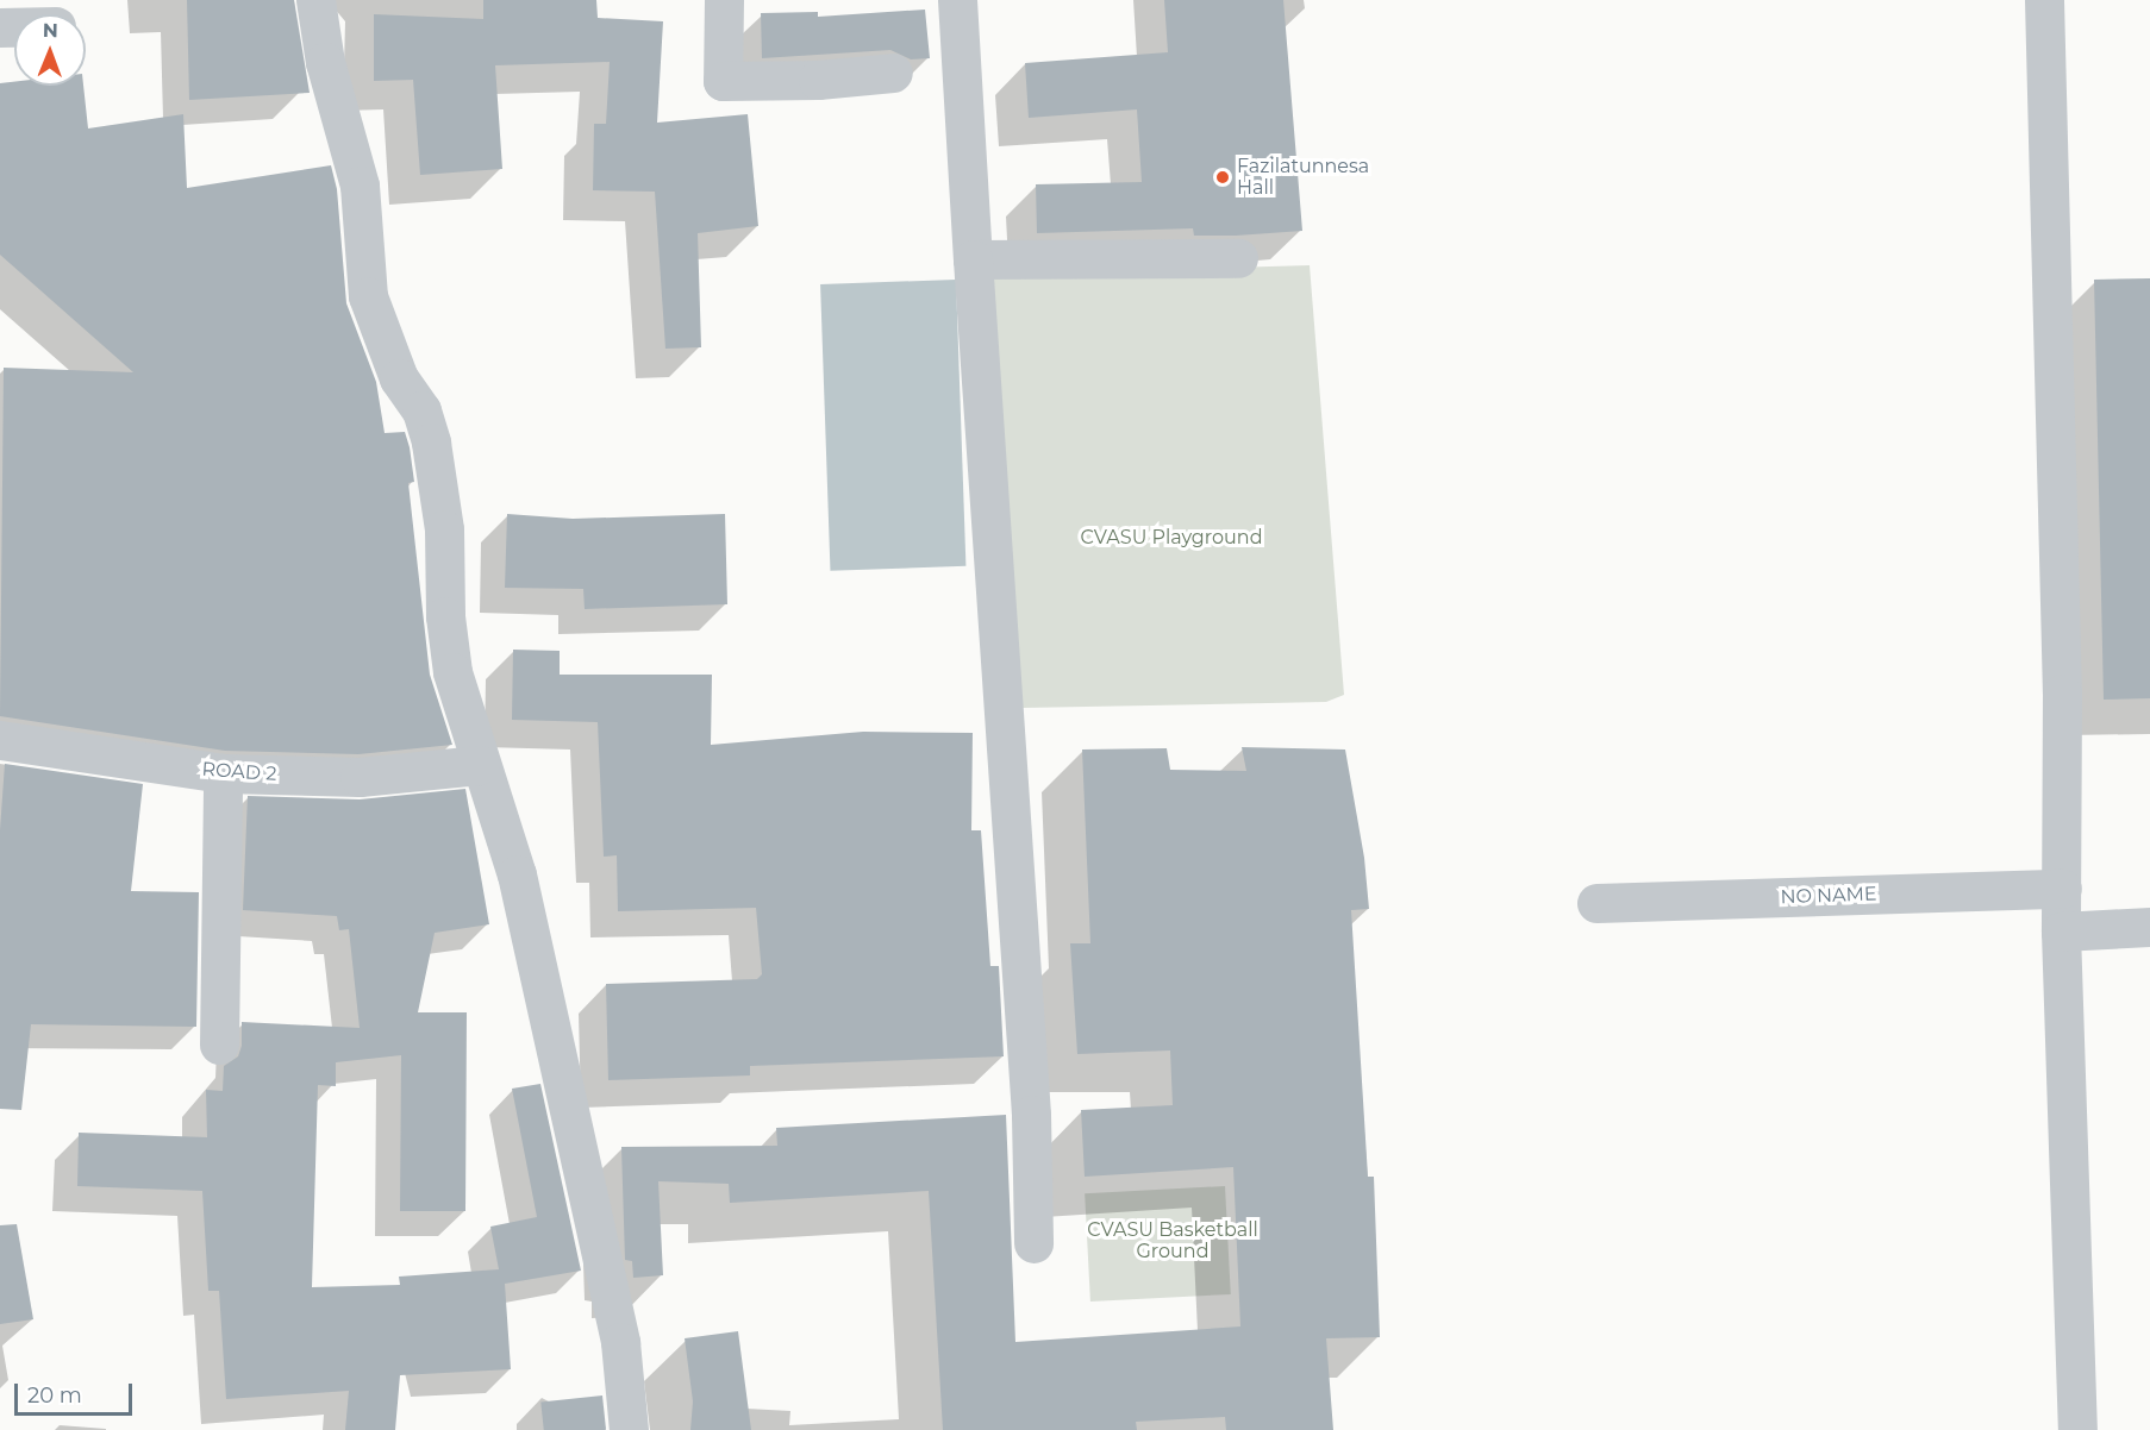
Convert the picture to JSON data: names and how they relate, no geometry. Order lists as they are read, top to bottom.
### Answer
{
  "streets": {
    "street": ["ROAD 2", "NO NAME"]
  },
  "parks": ["CVASU Playground", "CVASU Basketball Ground"],
  "places": ["Fazilatunnesa Hall"],
  "scale_bar": "20 m",
  "north": "top"
}
